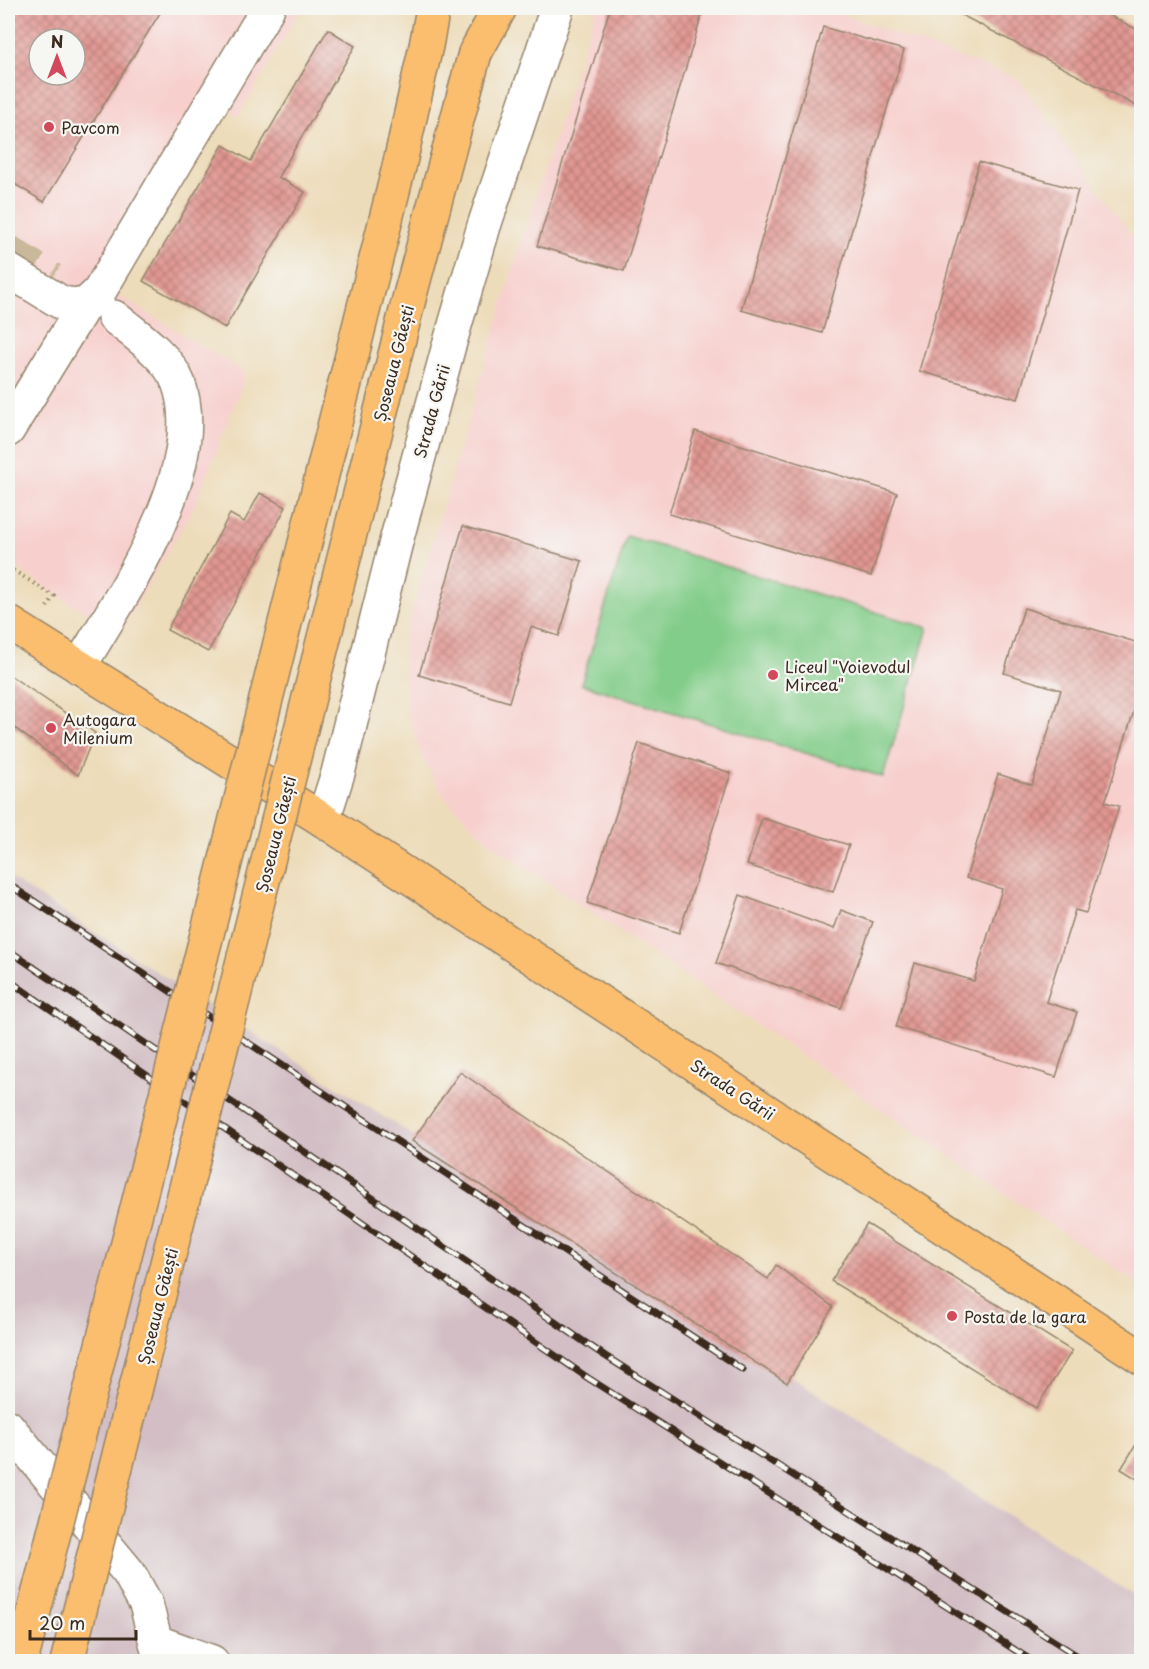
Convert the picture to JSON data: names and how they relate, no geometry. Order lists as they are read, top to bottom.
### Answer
{
  "streets": {
    "main road": ["Șoseaua Găești", "Strada Gării"]
  },
  "places": [
    "Pavcom",
    "Liceul \"Voievodul Mircea\"",
    "Autogara Milenium",
    "Posta de la gara"
  ],
  "scale_bar": "20 m",
  "north": "top"
}
